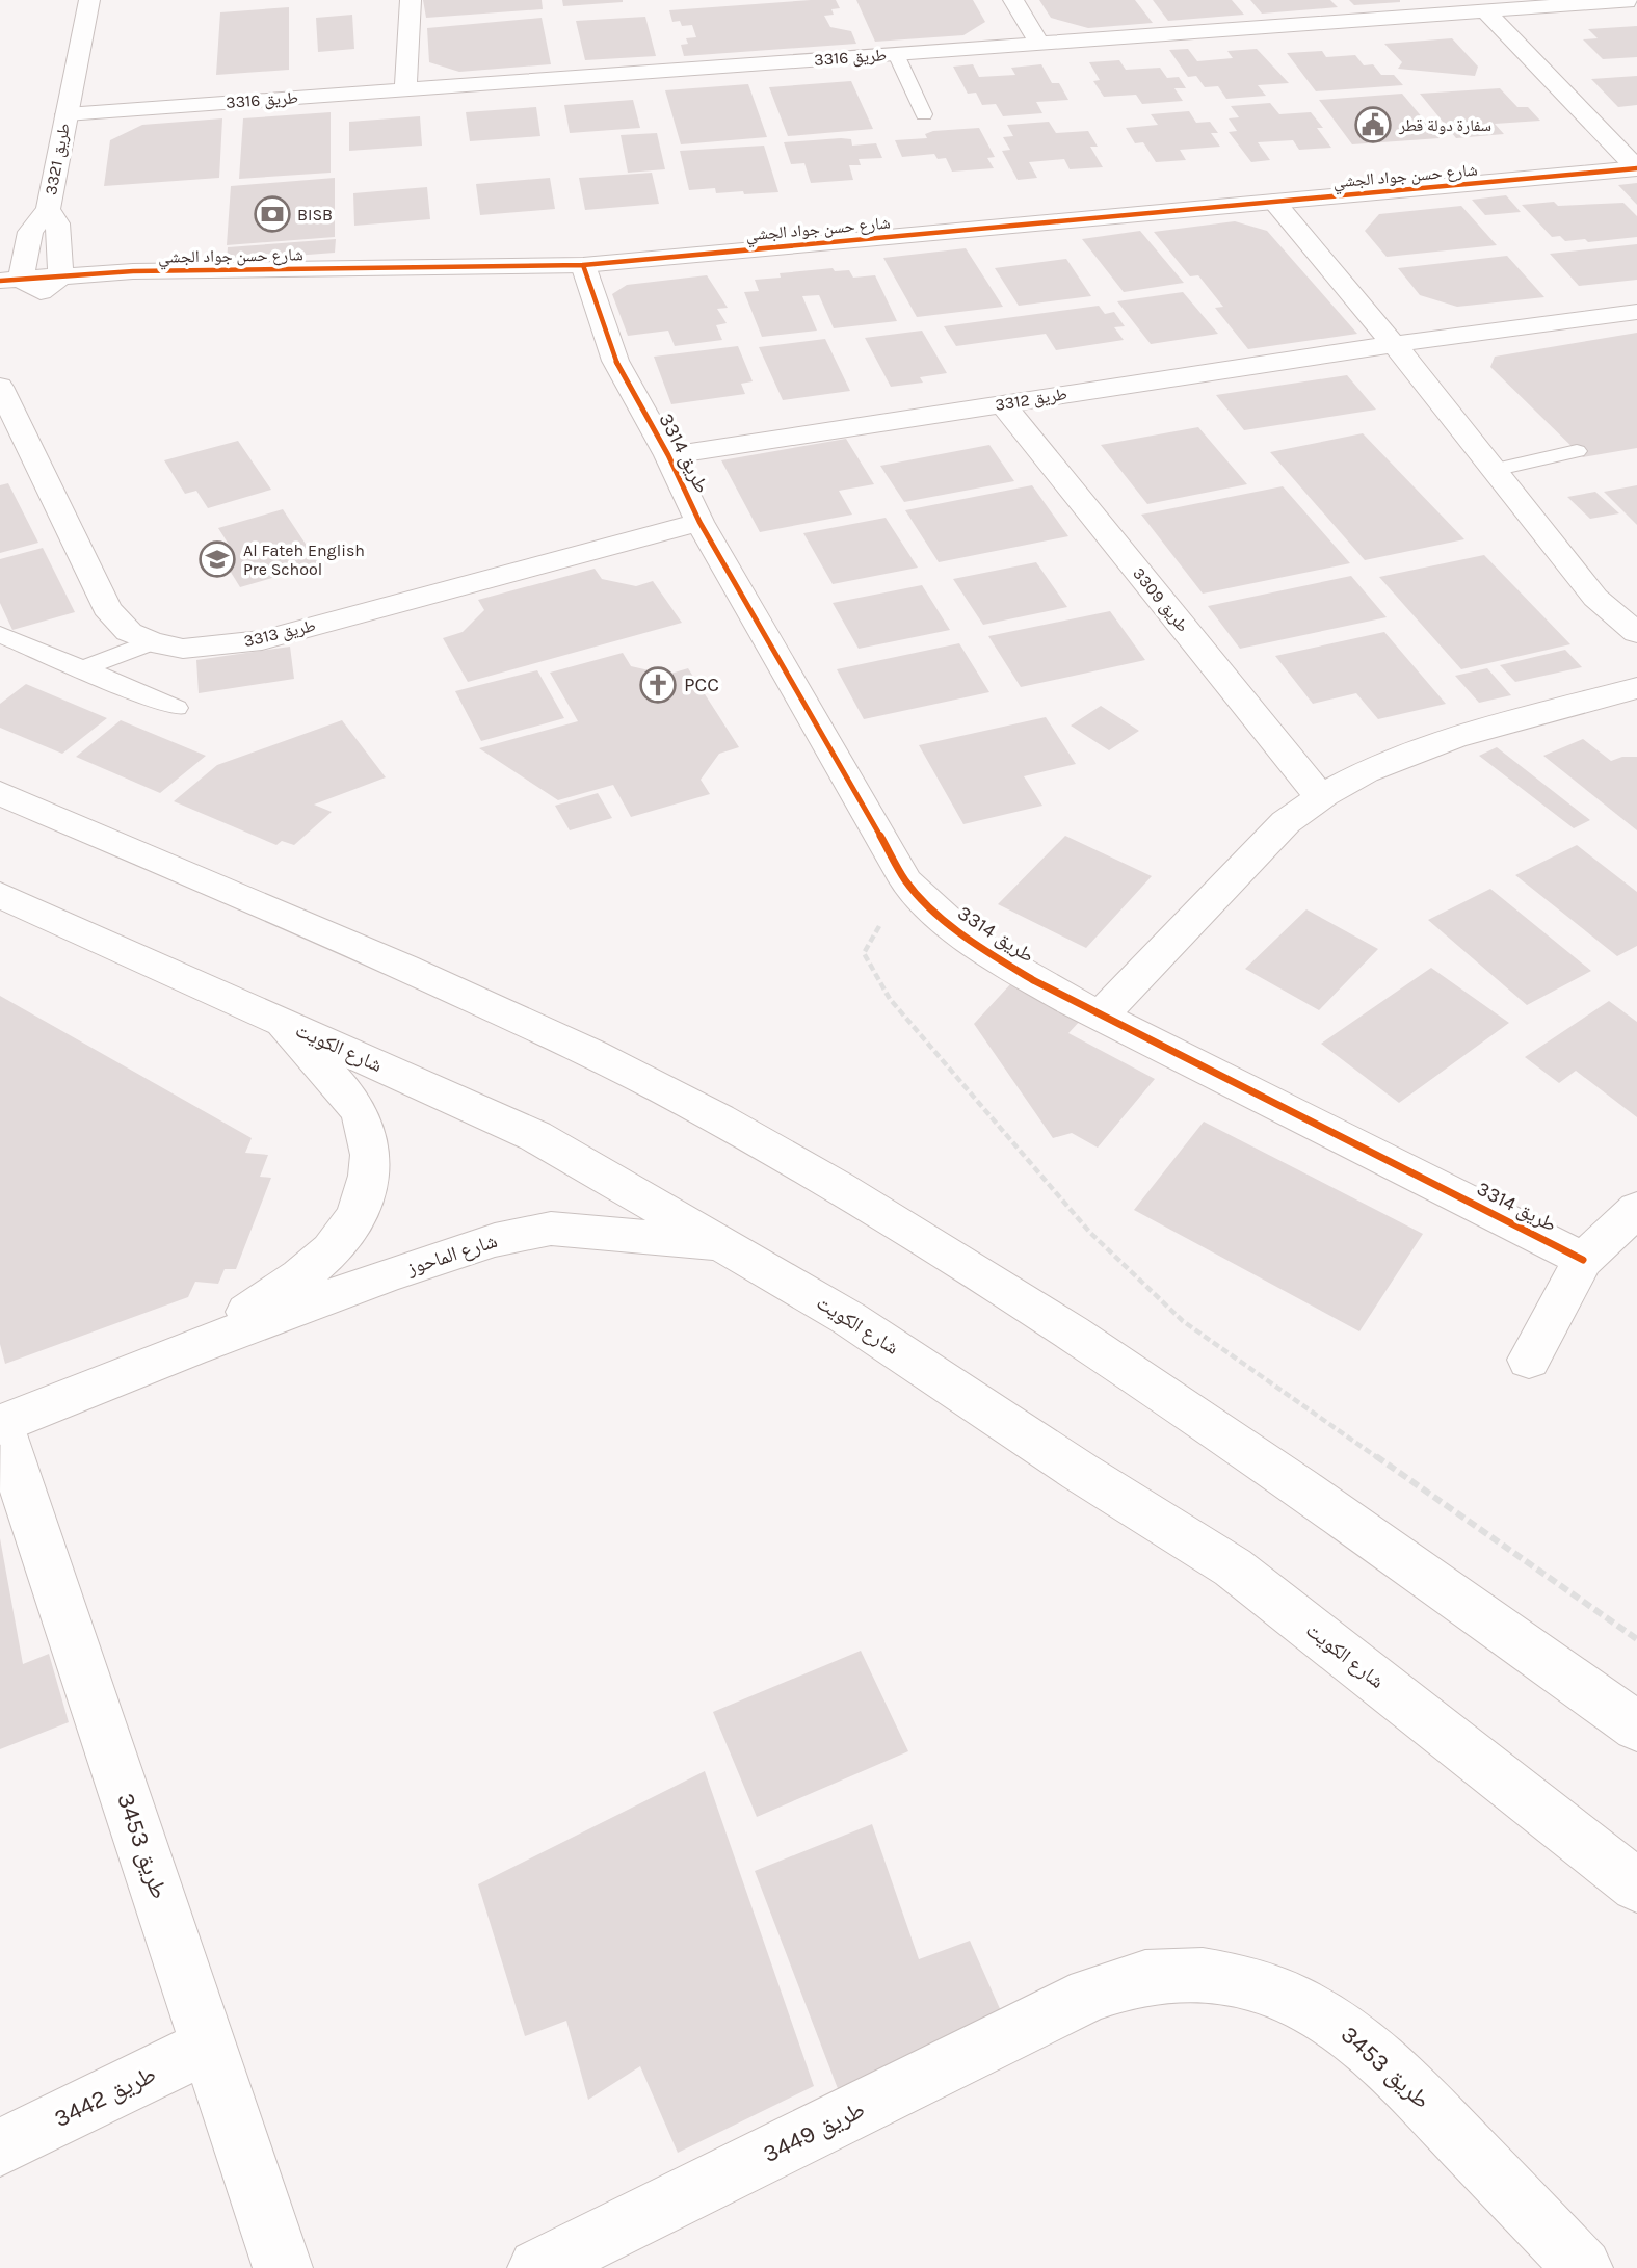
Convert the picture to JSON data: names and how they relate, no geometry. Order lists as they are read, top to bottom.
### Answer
{
  "streets": {
    "street": [
      "طريق 3316",
      "طريق 3321",
      "شارع حسن جواد الجشي",
      "طريق 3312",
      "طريق 3314",
      "طريق 3309",
      "طريق 3313",
      "شارع الكويت",
      "شارع الماحوز",
      "طريق 3453",
      "طريق 3442",
      "طريق 3449"
    ]
  },
  "crossings": [
    ["طريق 3316", "طريق 3321"],
    ["طريق 3316", "شارع حسن جواد الجشي"],
    ["طريق 3321", "شارع حسن جواد الجشي"],
    ["شارع حسن جواد الجشي", "طريق 3314"],
    ["طريق 3312", "طريق 3314"],
    ["طريق 3312", "طريق 3309"],
    ["طريق 3314", "طريق 3313"],
    ["شارع الكويت", "شارع الماحوز"],
    ["شارع الماحوز", "طريق 3453"],
    ["طريق 3453", "طريق 3442"],
    ["طريق 3453", "طريق 3449"]
  ],
  "places": {
    "public building": ["سفارة دولة قطر"],
    "bank": ["BISB"],
    "school or university": ["Al Fateh English Pre School"],
    "church": ["PCC"]
  }
}
